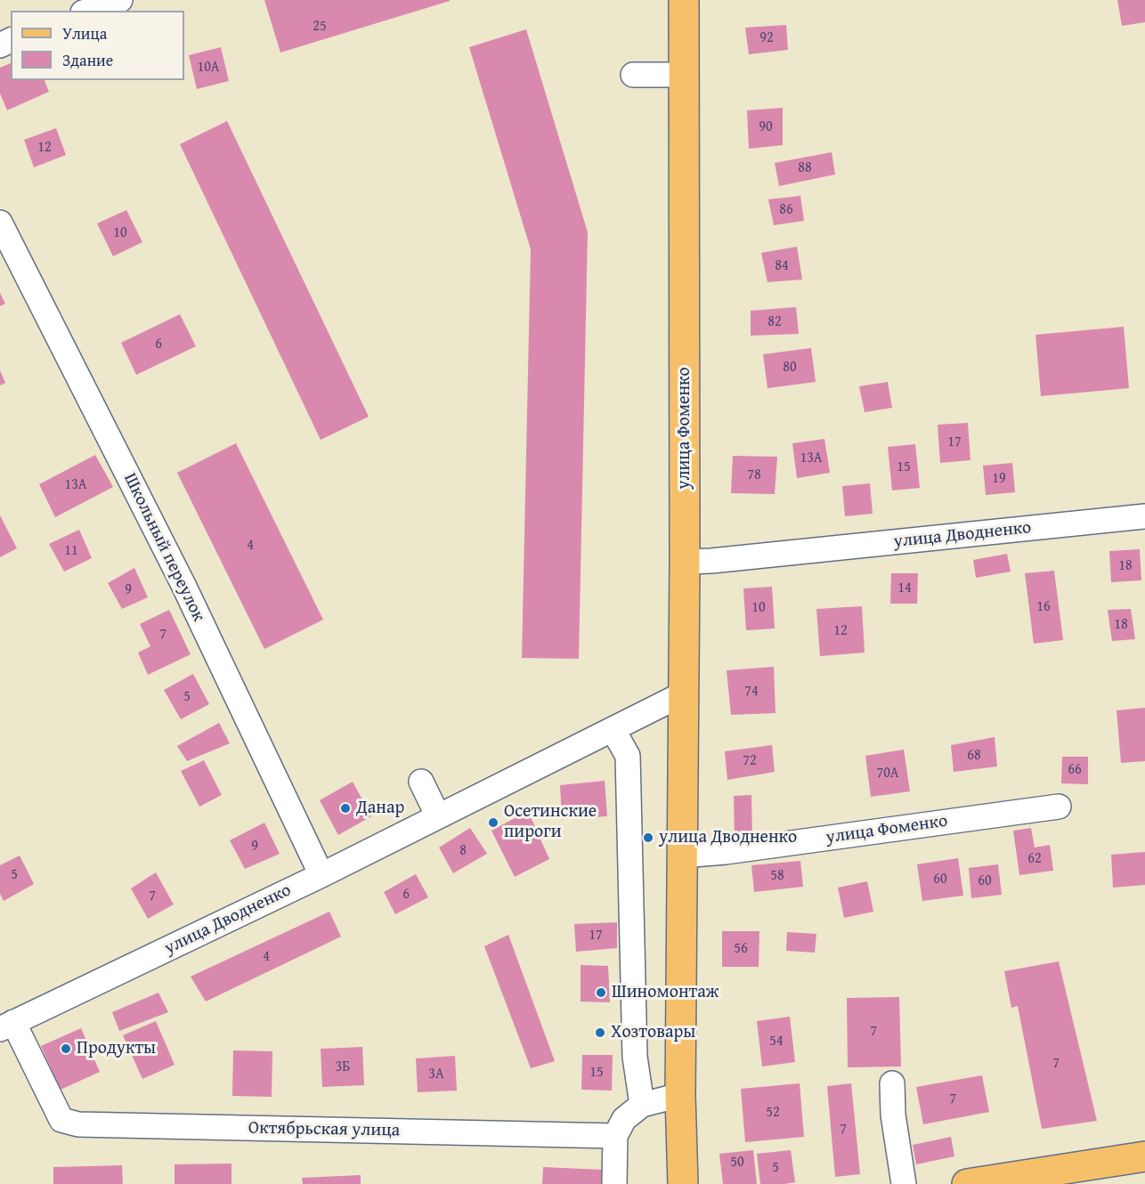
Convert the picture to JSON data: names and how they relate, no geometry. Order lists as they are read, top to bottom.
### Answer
{
  "streets": {
    "main road": ["улица Фоменко"],
    "street": ["улица Дводненко", "Школьный переулок", "Октябрьская улица"]
  },
  "crossings": [
    ["улица Фоменко", "улица Дводненко"],
    ["улица Дводненко", "Школьный переулок"],
    ["улица Дводненко", "Октябрьская улица"]
  ],
  "places": [
    "Данар",
    "Осетинские пироги",
    "улица Дводненко",
    "Шиномонтаж",
    "Хозтовары",
    "Продукты"
  ],
  "house_numbers": [
    "25",
    "92",
    "10А",
    "90",
    "12",
    "88",
    "86",
    "10",
    "84",
    "82",
    "6",
    "80",
    "17",
    "13А",
    "15",
    "78",
    "19",
    "13А",
    "4",
    "11",
    "18",
    "14",
    "9",
    "16",
    "10",
    "18",
    "12",
    "7",
    "74",
    "5",
    "68",
    "72",
    "66",
    "70А",
    "9",
    "8",
    "62",
    "5",
    "58",
    "60",
    "60",
    "6",
    "7",
    "17",
    "56",
    "4",
    "7",
    "54",
    "7",
    "3Б",
    "15",
    "3А",
    "7",
    "52",
    "7",
    "50",
    "5"
  ],
  "legend": ["Улица", "Здание"]
}
